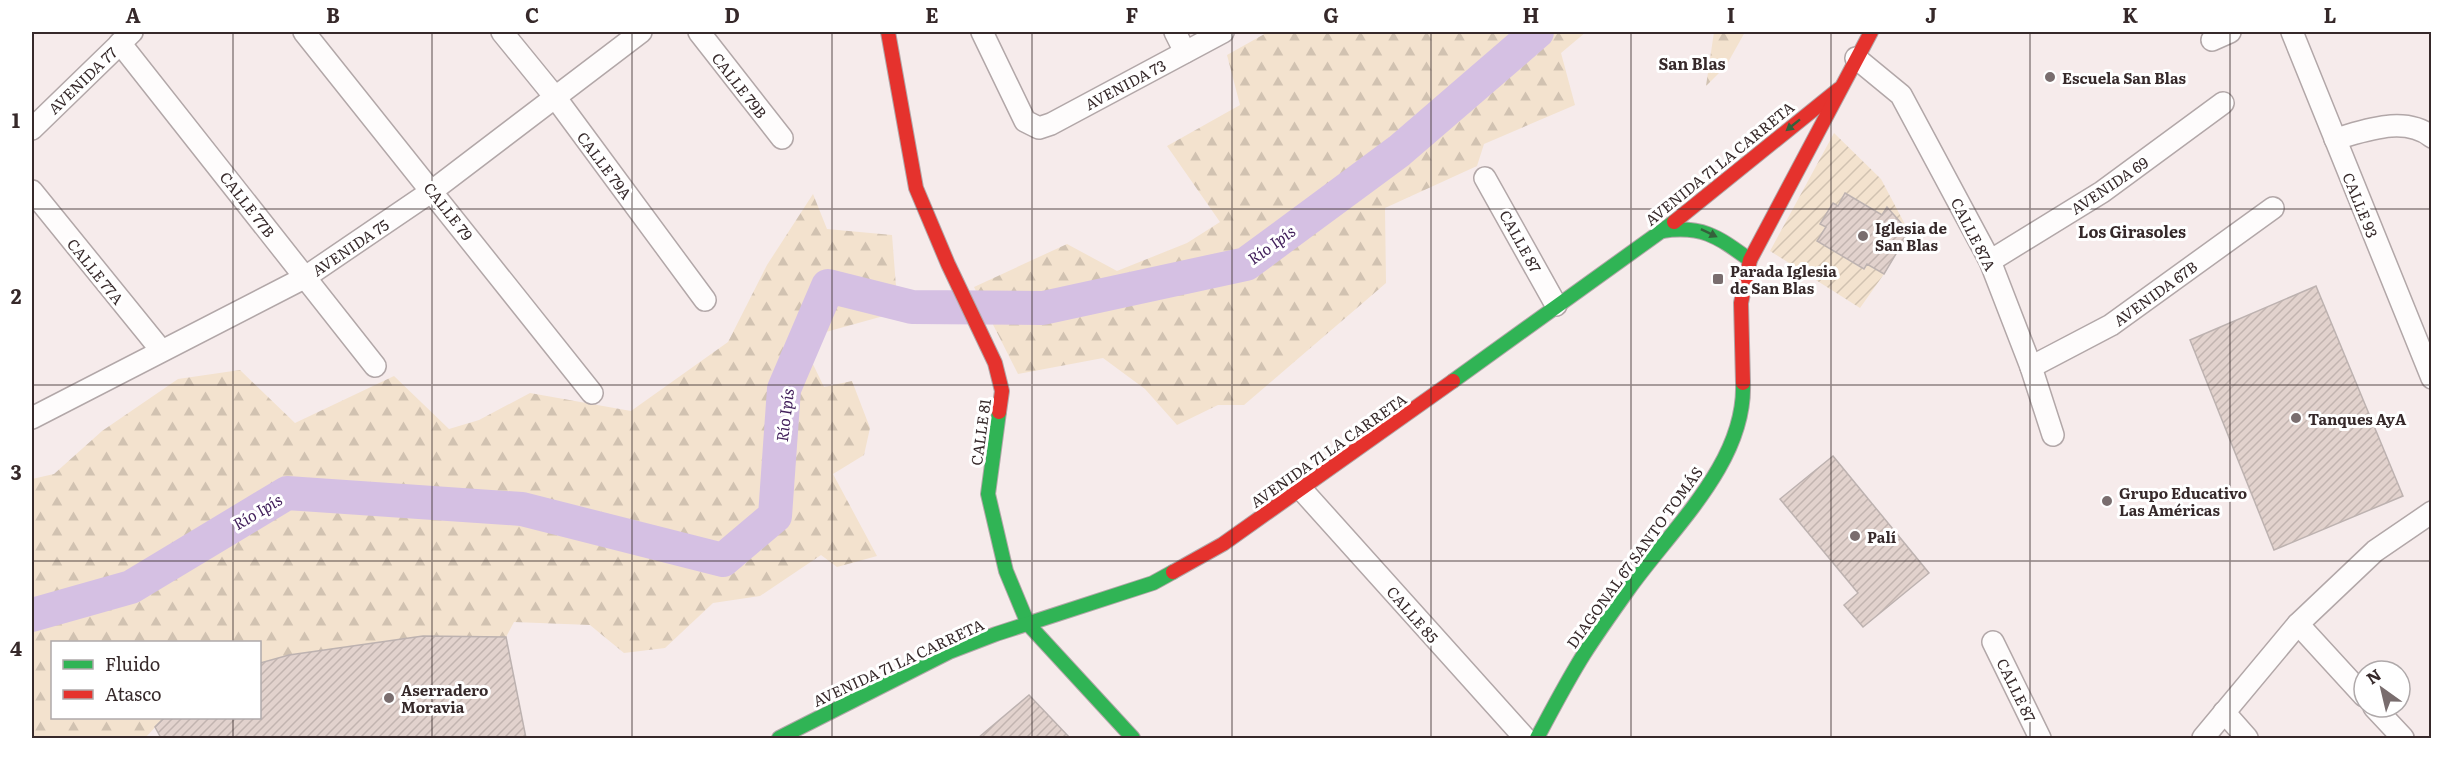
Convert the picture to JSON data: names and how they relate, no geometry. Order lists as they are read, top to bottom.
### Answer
{
  "streets": {
    "street": [
      "AVENIDA 77",
      "AVENIDA 73",
      "CALLE 79B",
      "AVENIDA 71 LA CARRETA",
      "CALLE 79A",
      "AVENIDA 69",
      "CALLE 77B",
      "CALLE 93",
      "CALLE 79",
      "CALLE 87A",
      "CALLE 87",
      "AVENIDA 75",
      "CALLE 77A",
      "AVENIDA 67B",
      "CALLE 81",
      "DIAGONAL 67 SANTO TOMÁS",
      "CALLE 85"
    ]
  },
  "crossings": [
    ["AVENIDA 77", "CALLE 77B"],
    ["AVENIDA 71 LA CARRETA", "CALLE 87"],
    ["AVENIDA 71 LA CARRETA", "CALLE 81"],
    ["AVENIDA 71 LA CARRETA", "DIAGONAL 67 SANTO TOMÁS"],
    ["AVENIDA 71 LA CARRETA", "CALLE 85"],
    ["CALLE 79A", "AVENIDA 75"],
    ["AVENIDA 69", "CALLE 87A"],
    ["CALLE 77B", "AVENIDA 75"],
    ["CALLE 79", "AVENIDA 75"],
    ["CALLE 87A", "AVENIDA 67B"],
    ["CALLE 87A", "DIAGONAL 67 SANTO TOMÁS"],
    ["AVENIDA 75", "CALLE 77A"]
  ],
  "districts": ["San Blas", "Los Girasoles"],
  "water": ["Río Ipís"],
  "places": {
    "other": [
      "Escuela San Blas",
      "Iglesia de San Blas",
      "Tanques AyA",
      "Grupo Educativo Las Américas",
      "Palí",
      "Aserradero Moravia"
    ],
    "transit": ["Parada Iglesia de San Blas"]
  },
  "legend": ["Fluido", "Atasco"],
  "north": "top left",
  "grid": {
    "columns": [
      "A",
      "B",
      "C",
      "D",
      "E",
      "F",
      "G",
      "H",
      "I",
      "J",
      "K",
      "L"
    ],
    "rows": [
      "1",
      "2",
      "3",
      "4"
    ]
  }
}
